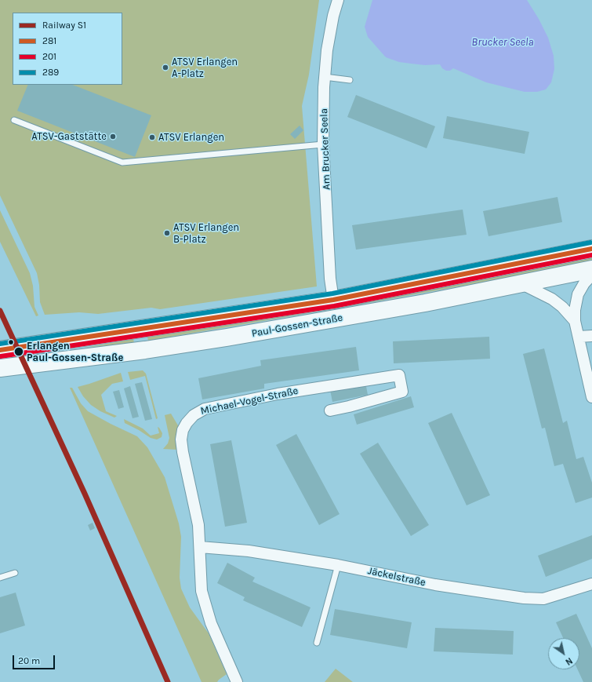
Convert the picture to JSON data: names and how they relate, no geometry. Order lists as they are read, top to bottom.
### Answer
{
  "streets": {
    "main road": ["Paul-Gossen-Straße"],
    "street": ["Am Brucker Seela", "Michael-Vogel-Straße", "Jäckelstraße"]
  },
  "crossings": [
    ["Am Brucker Seela", "Paul-Gossen-Straße"],
    ["Michael-Vogel-Straße", "Jäckelstraße"]
  ],
  "water": ["Brucker Seela"],
  "places": [
    "ATSV Erlangen A-Platz",
    "ATSV-Gaststätte",
    "ATSV Erlangen",
    "ATSV Erlangen B-Platz",
    "Erlangen Paul-Gossen-Straße"
  ],
  "lines": [
    "transit line 289",
    "transit line 281",
    "transit line 201",
    "rail line S1"
  ],
  "legend": [
    "Railway S1",
    "281",
    "201",
    "289"
  ],
  "scale_bar": "20 m",
  "north": "bottom right"
}
